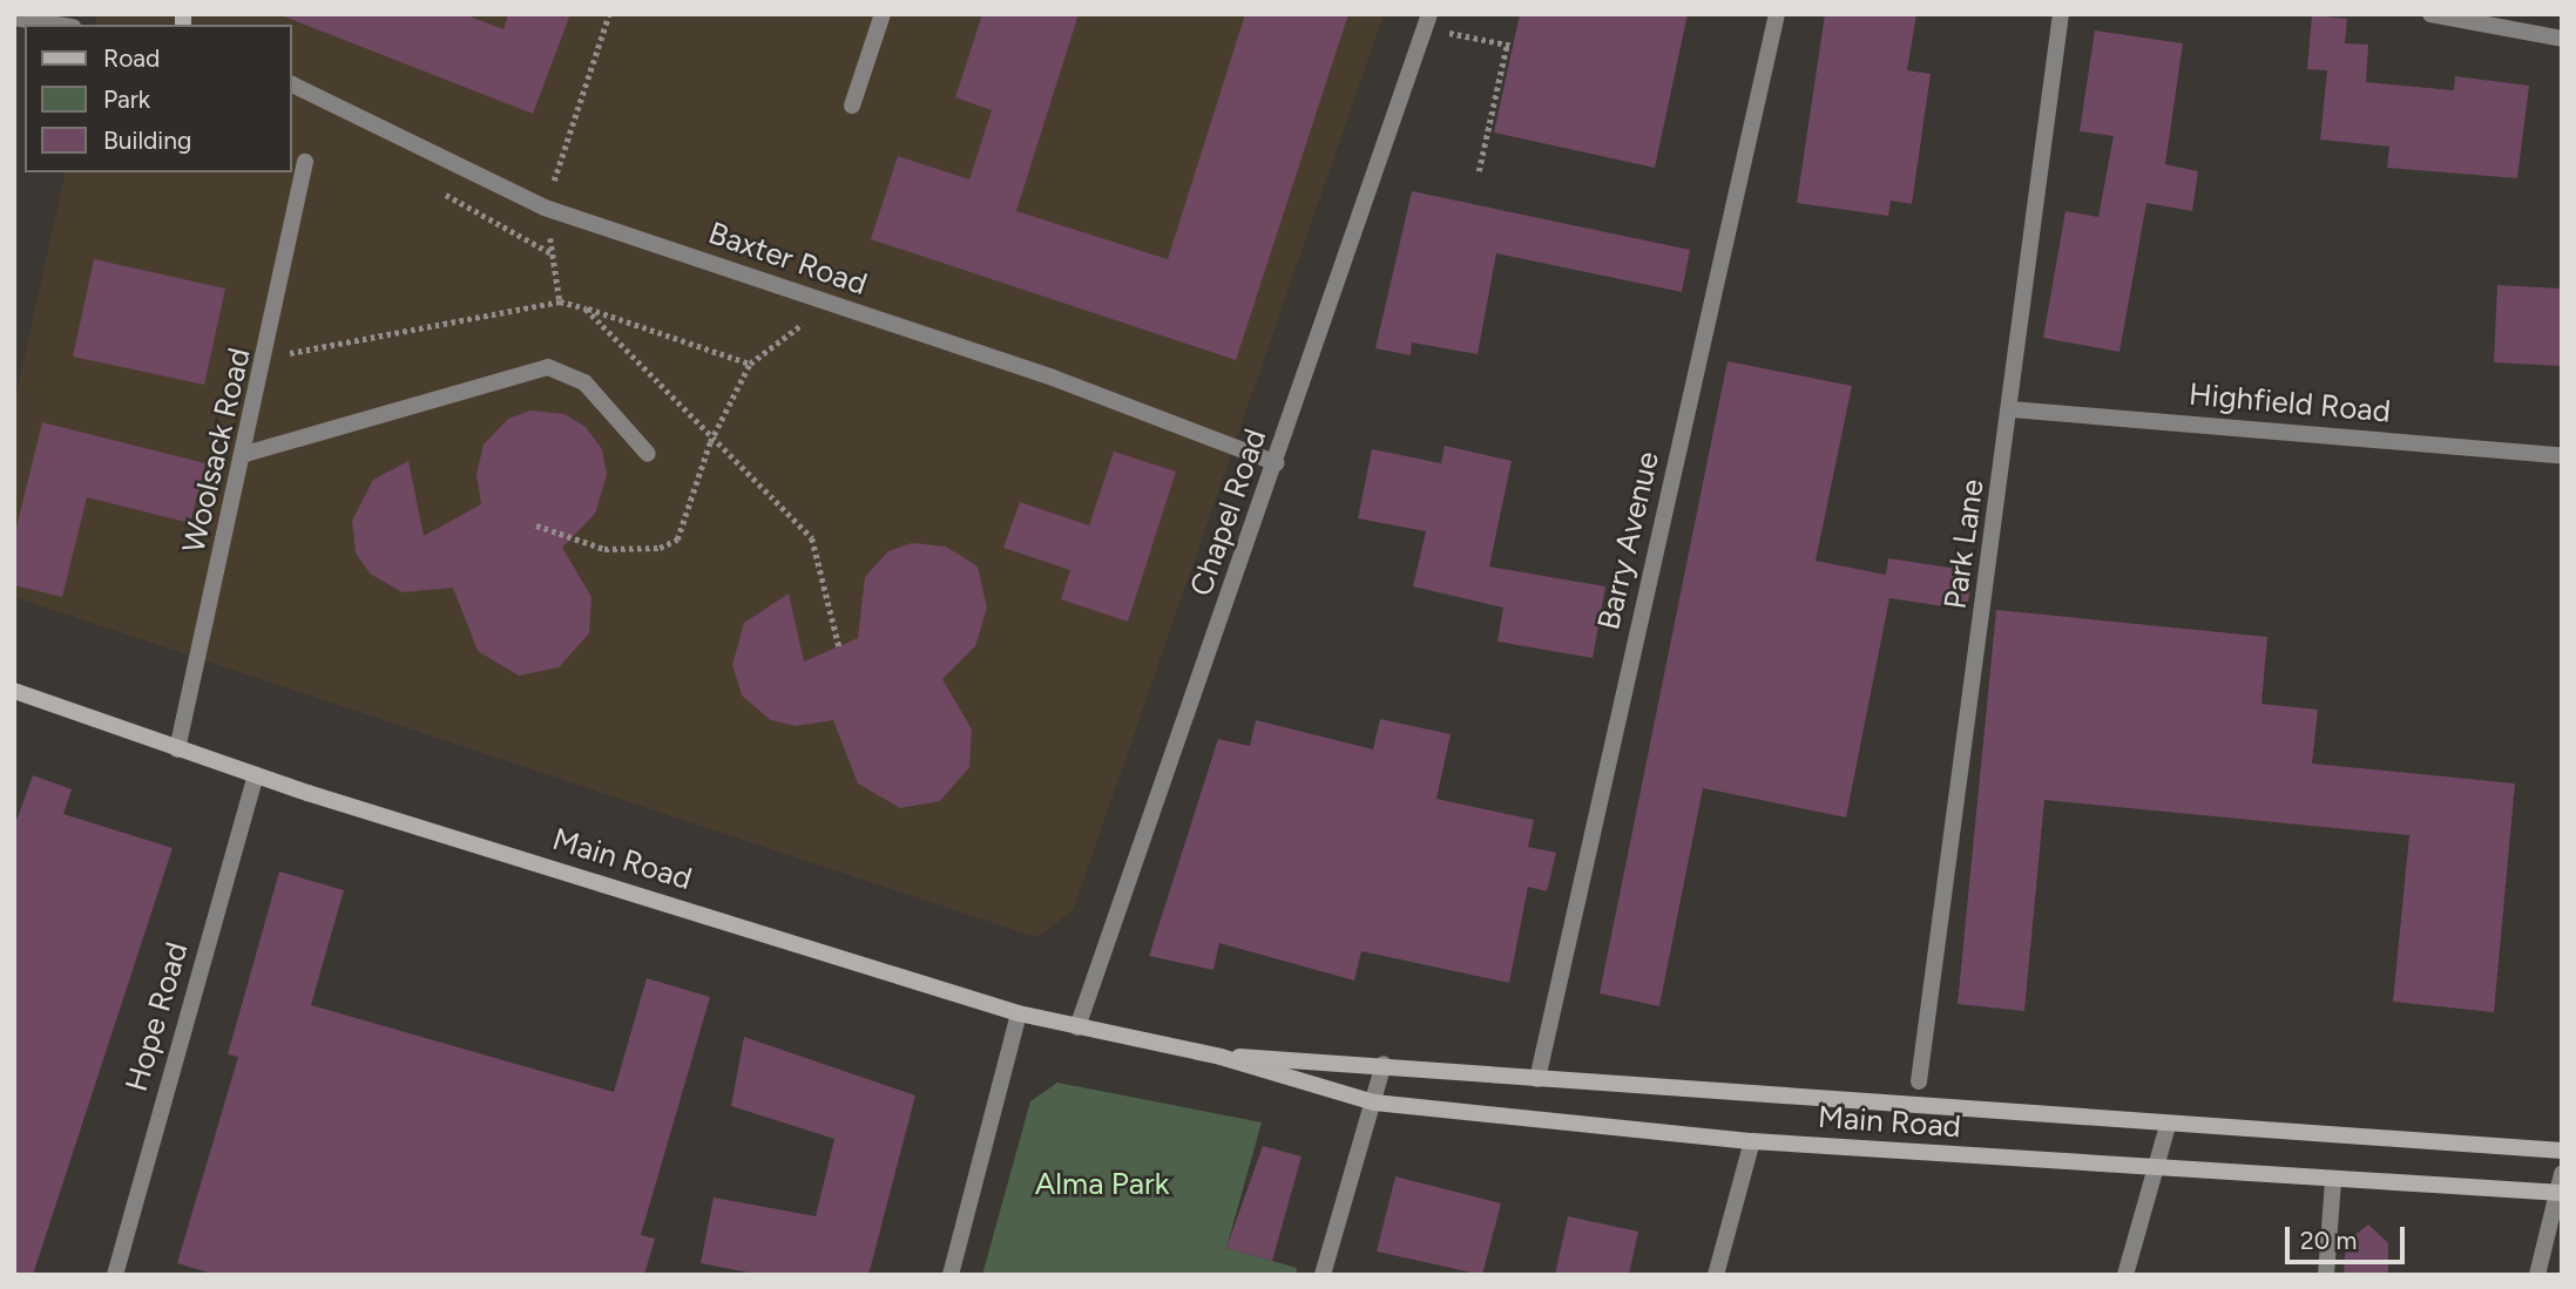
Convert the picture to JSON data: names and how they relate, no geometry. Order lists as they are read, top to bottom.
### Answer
{
  "streets": {
    "main road": ["Main Road"],
    "street": [
      "Baxter Road",
      "Highfield Road",
      "Woolsack Road",
      "Chapel Road",
      "Barry Avenue",
      "Park Lane",
      "Hope Road"
    ]
  },
  "crossings": [
    ["Baxter Road", "Chapel Road"],
    ["Highfield Road", "Park Lane"],
    ["Woolsack Road", "Main Road"],
    ["Chapel Road", "Main Road"],
    ["Barry Avenue", "Main Road"],
    ["Main Road", "Hope Road"]
  ],
  "parks": ["Alma Park"],
  "legend": ["Road", "Park", "Building"],
  "scale_bar": "20 m"
}
